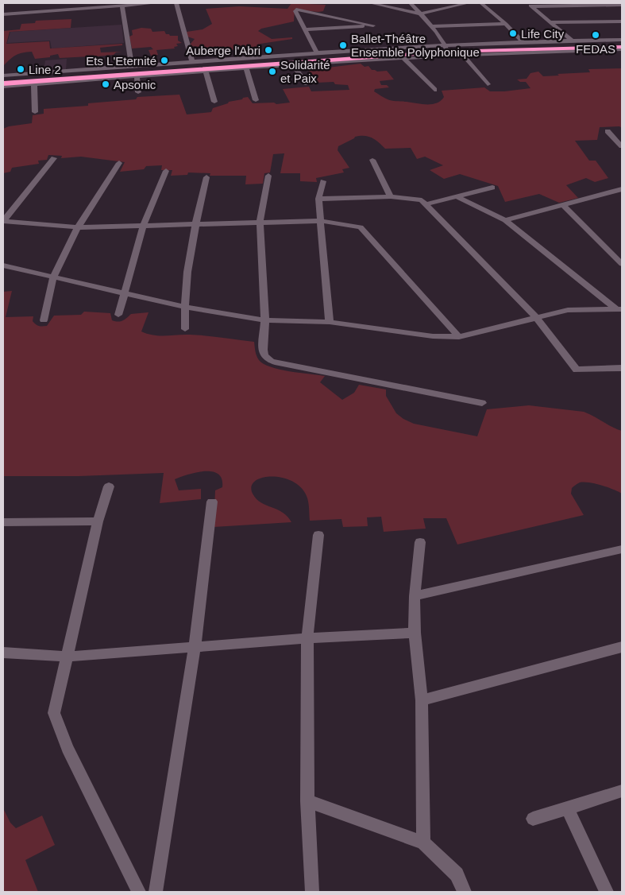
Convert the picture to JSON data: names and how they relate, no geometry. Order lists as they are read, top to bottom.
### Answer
{
  "places": [
    "Life City",
    "FEDAS",
    "Ballet-Théâtre Ensemble Polyphonique",
    "Auberge l'Abri",
    "Ets L'Eternité",
    "Line 2",
    "Solidarité et Paix",
    "Apsonic"
  ]
}
